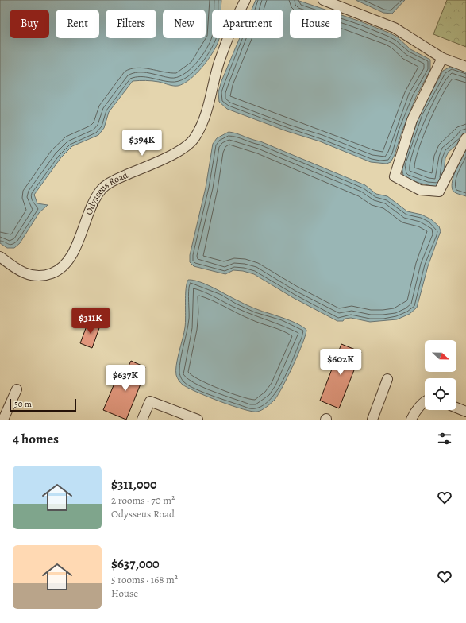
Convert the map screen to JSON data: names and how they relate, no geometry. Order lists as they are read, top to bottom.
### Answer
{
  "streets": {
    "street": ["Odysseus Road"]
  },
  "scale_bar": "50 m",
  "north": "right",
  "page": {
    "chip": [
      "Buy",
      "Rent",
      "Filters",
      "New",
      "Apartment",
      "House"
    ],
    "price": [
      "$394K",
      "$311K",
      "$602K",
      "$637K"
    ],
    "scale": "50 m",
    "heading": "4 homes",
    "list": [
      {
        "name": "$311,000",
        "note": "2 rooms · 70 m² · Odysseus Road"
      },
      {
        "name": "$637,000",
        "note": "5 rooms · 168 m² · House"
      }
    ]
  }
}
